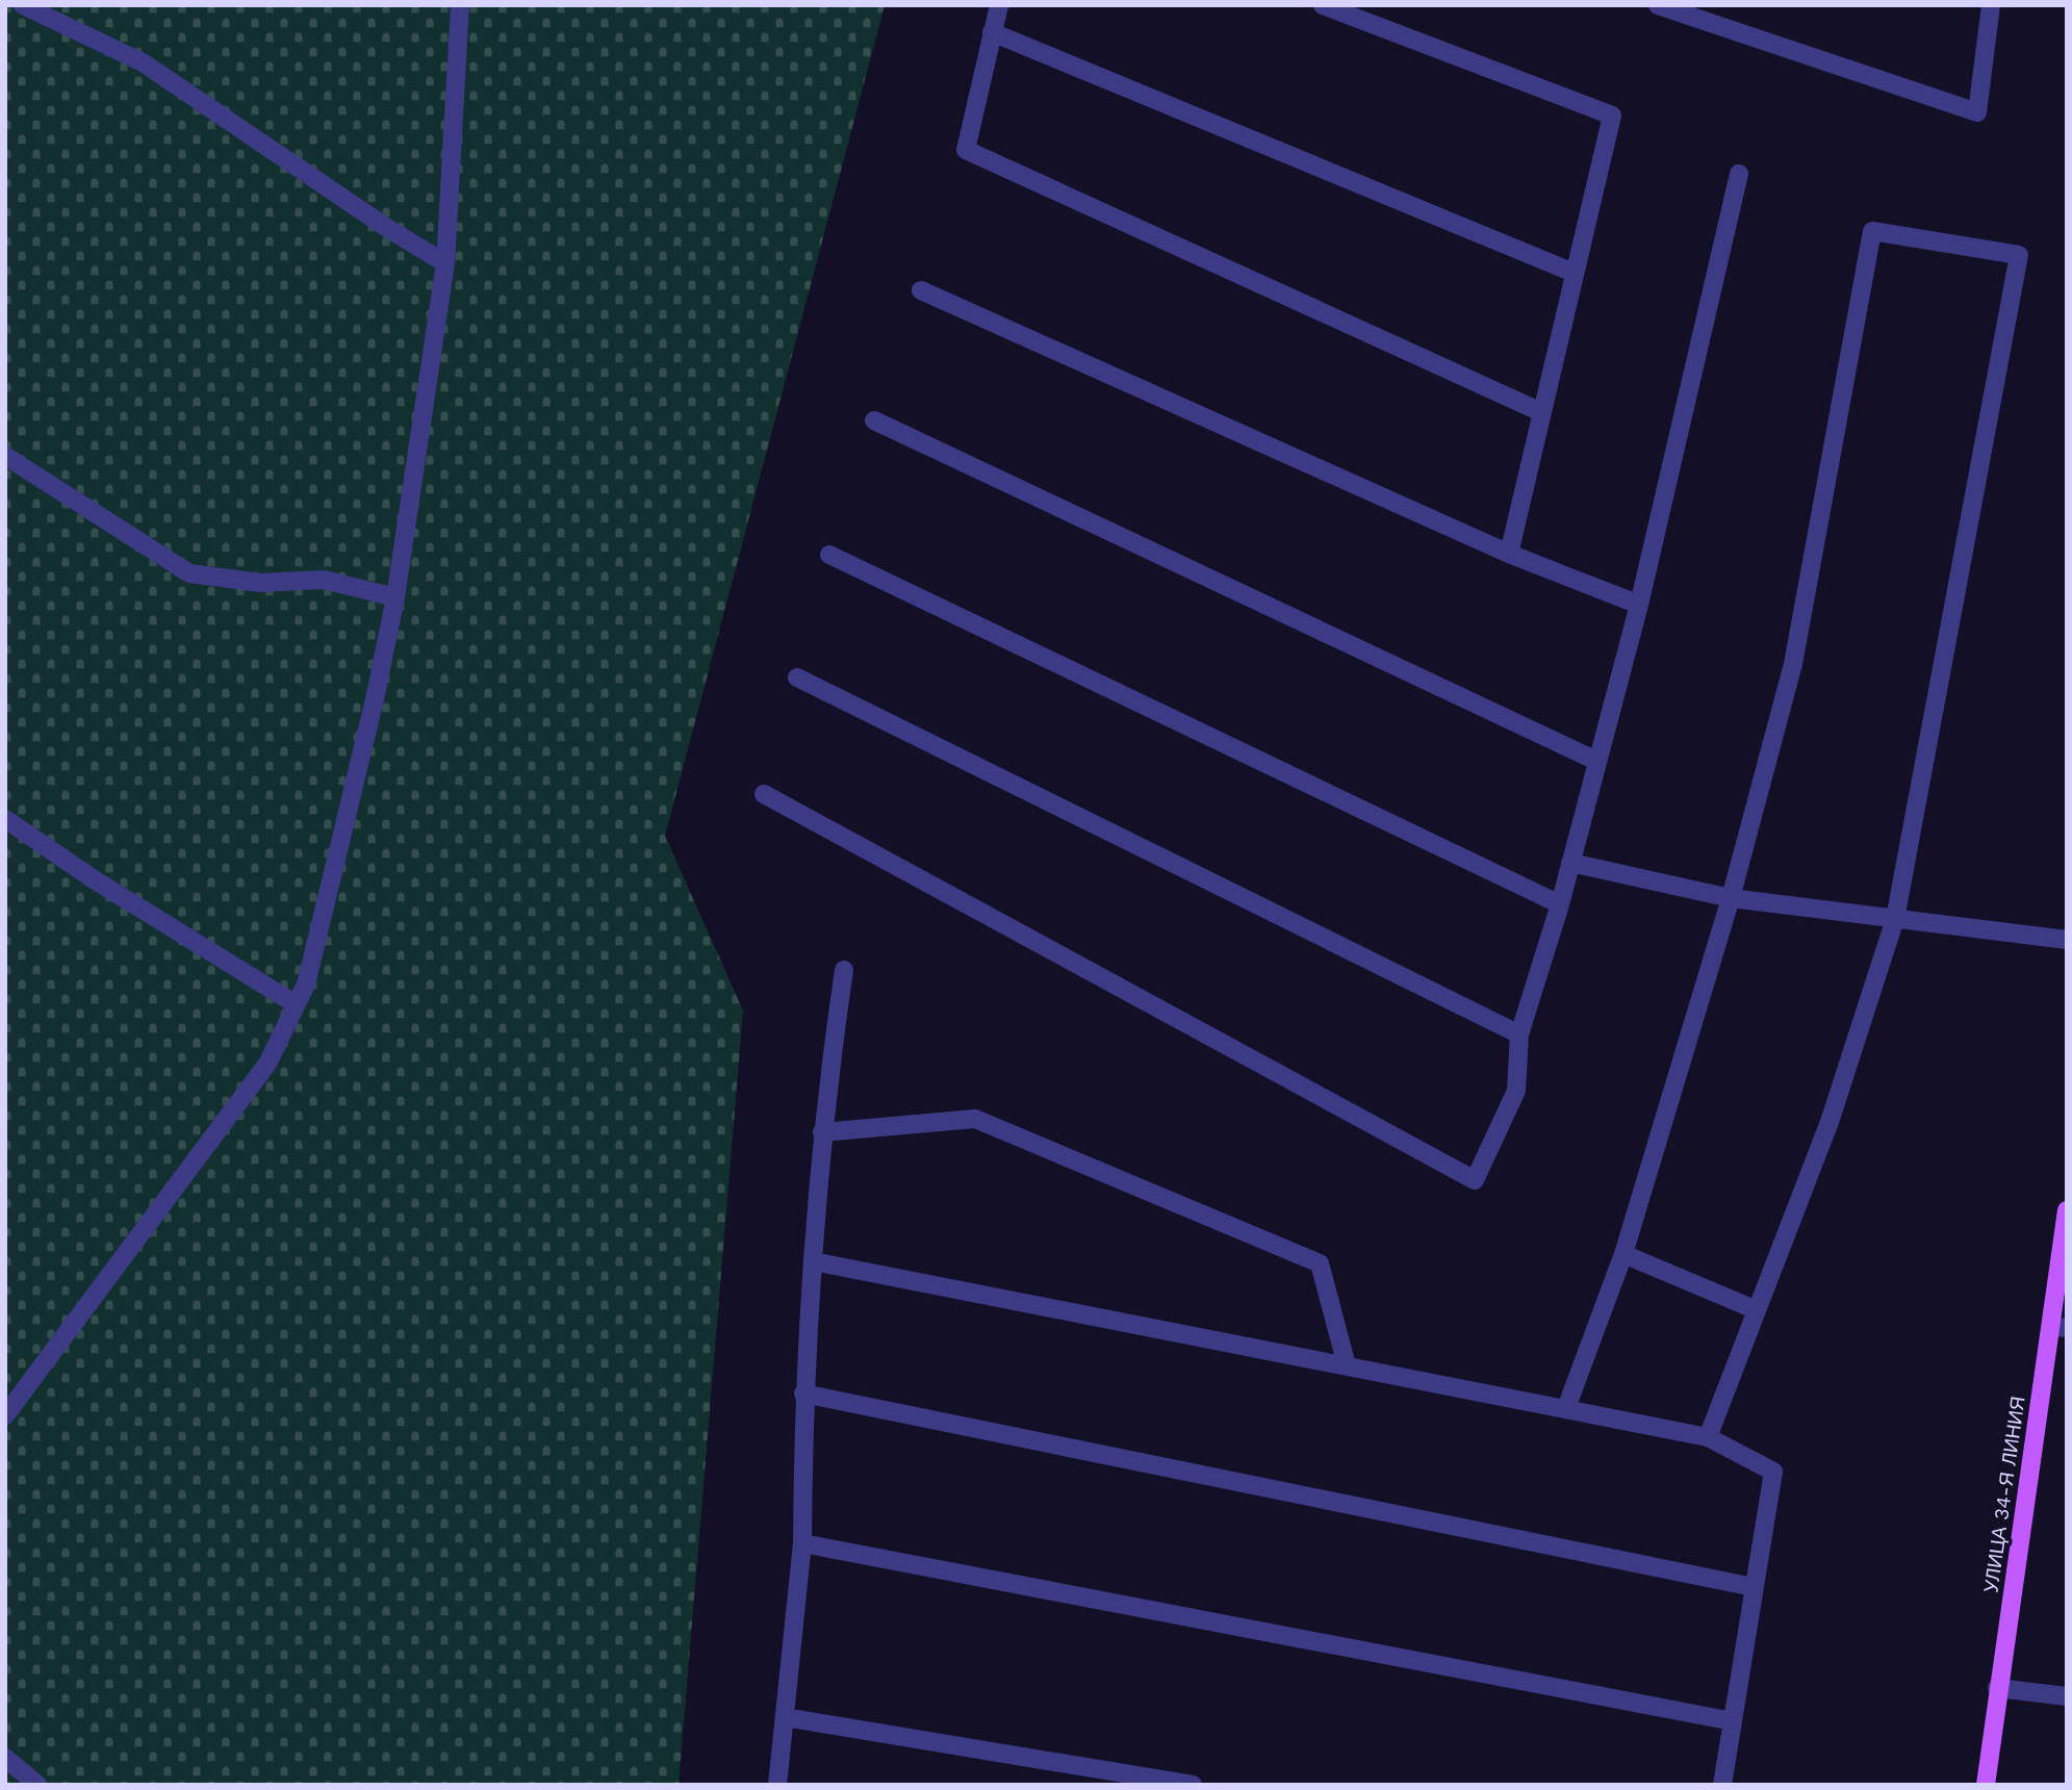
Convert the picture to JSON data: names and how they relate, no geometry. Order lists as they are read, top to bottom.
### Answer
{
  "streets": {
    "main road": ["УЛИЦА 34-Я ЛИНИЯ"]
  }
}
